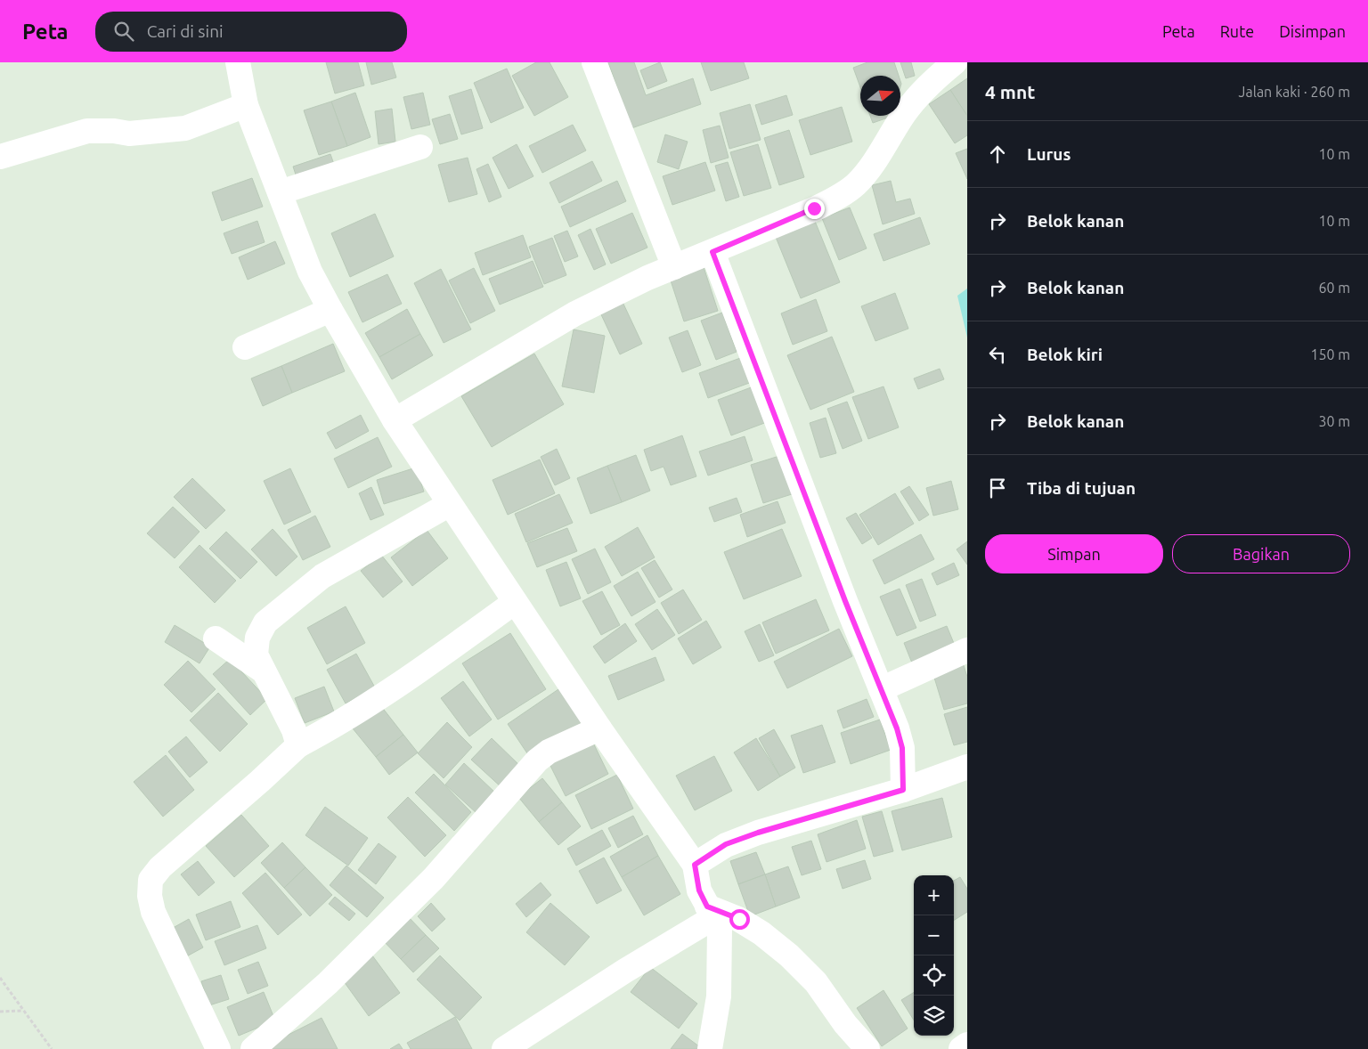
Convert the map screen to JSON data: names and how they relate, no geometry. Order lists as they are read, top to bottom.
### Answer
{
  "north": "right",
  "page": {
    "header": "Peta",
    "search": "Cari di sini",
    "nav": ["Peta", "Rute", "Disimpan"],
    "heading": ["4 mnt", "Jalan kaki · 260 m"],
    "list": [
      ["Lurus", "10 m"],
      ["Belok kanan", "10 m"],
      ["Belok kanan", "60 m"],
      ["Belok kiri", "150 m"],
      ["Belok kanan", "30 m"],
      "Tiba di tujuan"
    ],
    "buttons": ["Simpan", "Bagikan"],
    "map_buttons": ["+", "−"]
  }
}
